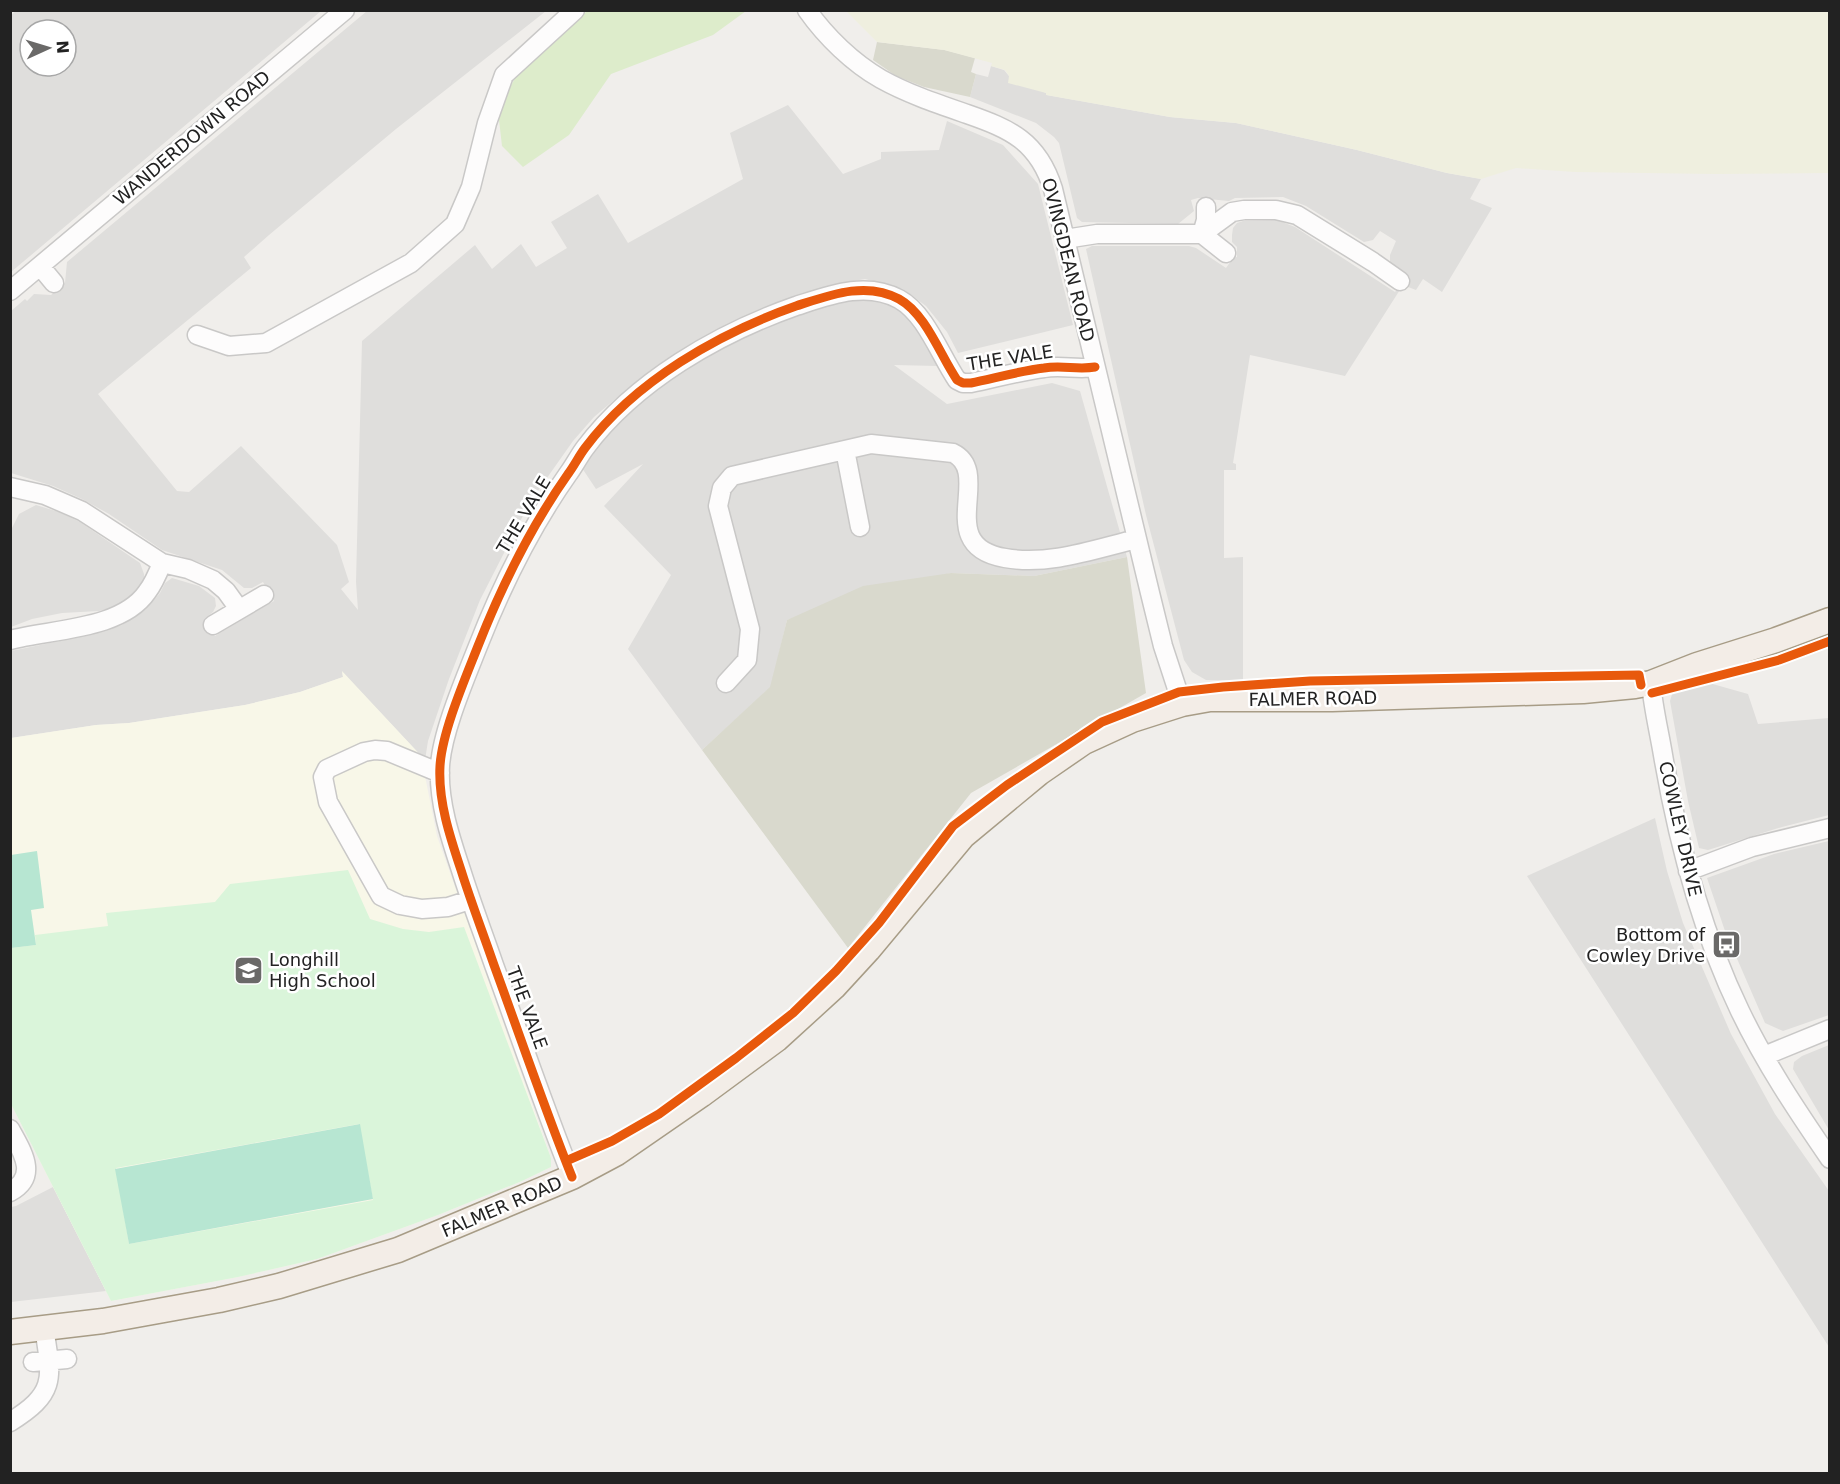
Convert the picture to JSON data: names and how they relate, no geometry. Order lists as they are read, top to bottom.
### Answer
{
  "streets": {
    "main road": ["FALMER ROAD"],
    "street": [
      "WANDERDOWN ROAD",
      "OVINGDEAN ROAD",
      "THE VALE",
      "COWLEY DRIVE"
    ]
  },
  "crossings": [
    ["OVINGDEAN ROAD", "THE VALE"],
    ["OVINGDEAN ROAD", "FALMER ROAD"],
    ["THE VALE", "FALMER ROAD"],
    ["FALMER ROAD", "COWLEY DRIVE"]
  ],
  "places": {
    "bus stop": ["Bottom of Cowley Drive"],
    "school or university": ["Longhill High School"]
  },
  "north": "right"
}
